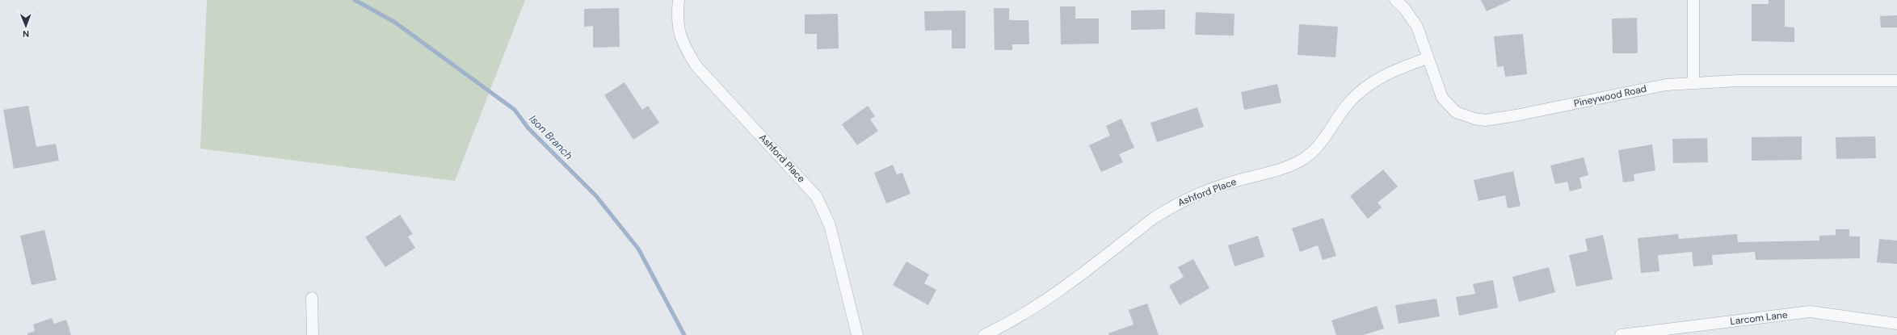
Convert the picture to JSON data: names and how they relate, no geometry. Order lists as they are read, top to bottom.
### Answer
{
  "streets": {
    "street": ["Pineywood Road", "Ashford Place", "Larcom Lane"]
  },
  "crossings": [
    ["Pineywood Road", "Ashford Place"]
  ],
  "water": ["Ison Branch"],
  "north": "bottom"
}
